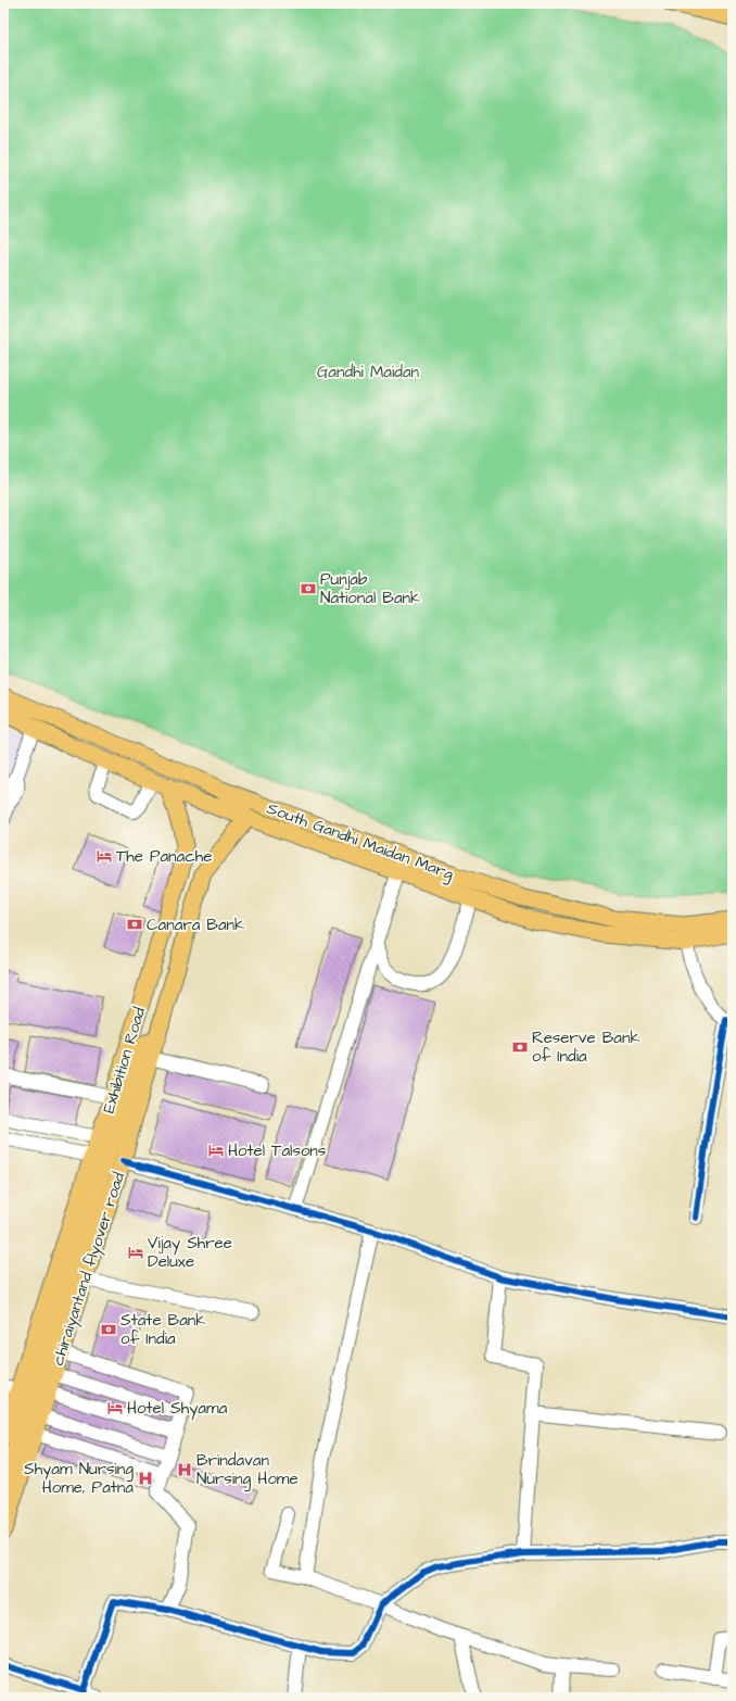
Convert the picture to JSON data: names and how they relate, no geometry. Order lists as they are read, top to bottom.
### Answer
{
  "streets": {
    "main road": ["South Gandhi Maidan Marg", "Exhibition Road", "chiraiyantand flyover road"]
  },
  "parks": ["Gandhi Maidan"],
  "places": {
    "bank": [
      "Punjab National Bank",
      "Canara Bank",
      "Reserve Bank of India",
      "State Bank of India"
    ],
    "hotel": [
      "The Panache",
      "Hotel Talsons",
      "Vijay Shree Deluxe",
      "Hotel Shyama"
    ],
    "hospital": ["Brindavan Nursing Home", "Shyam Nursing Home, Patna"]
  }
}
